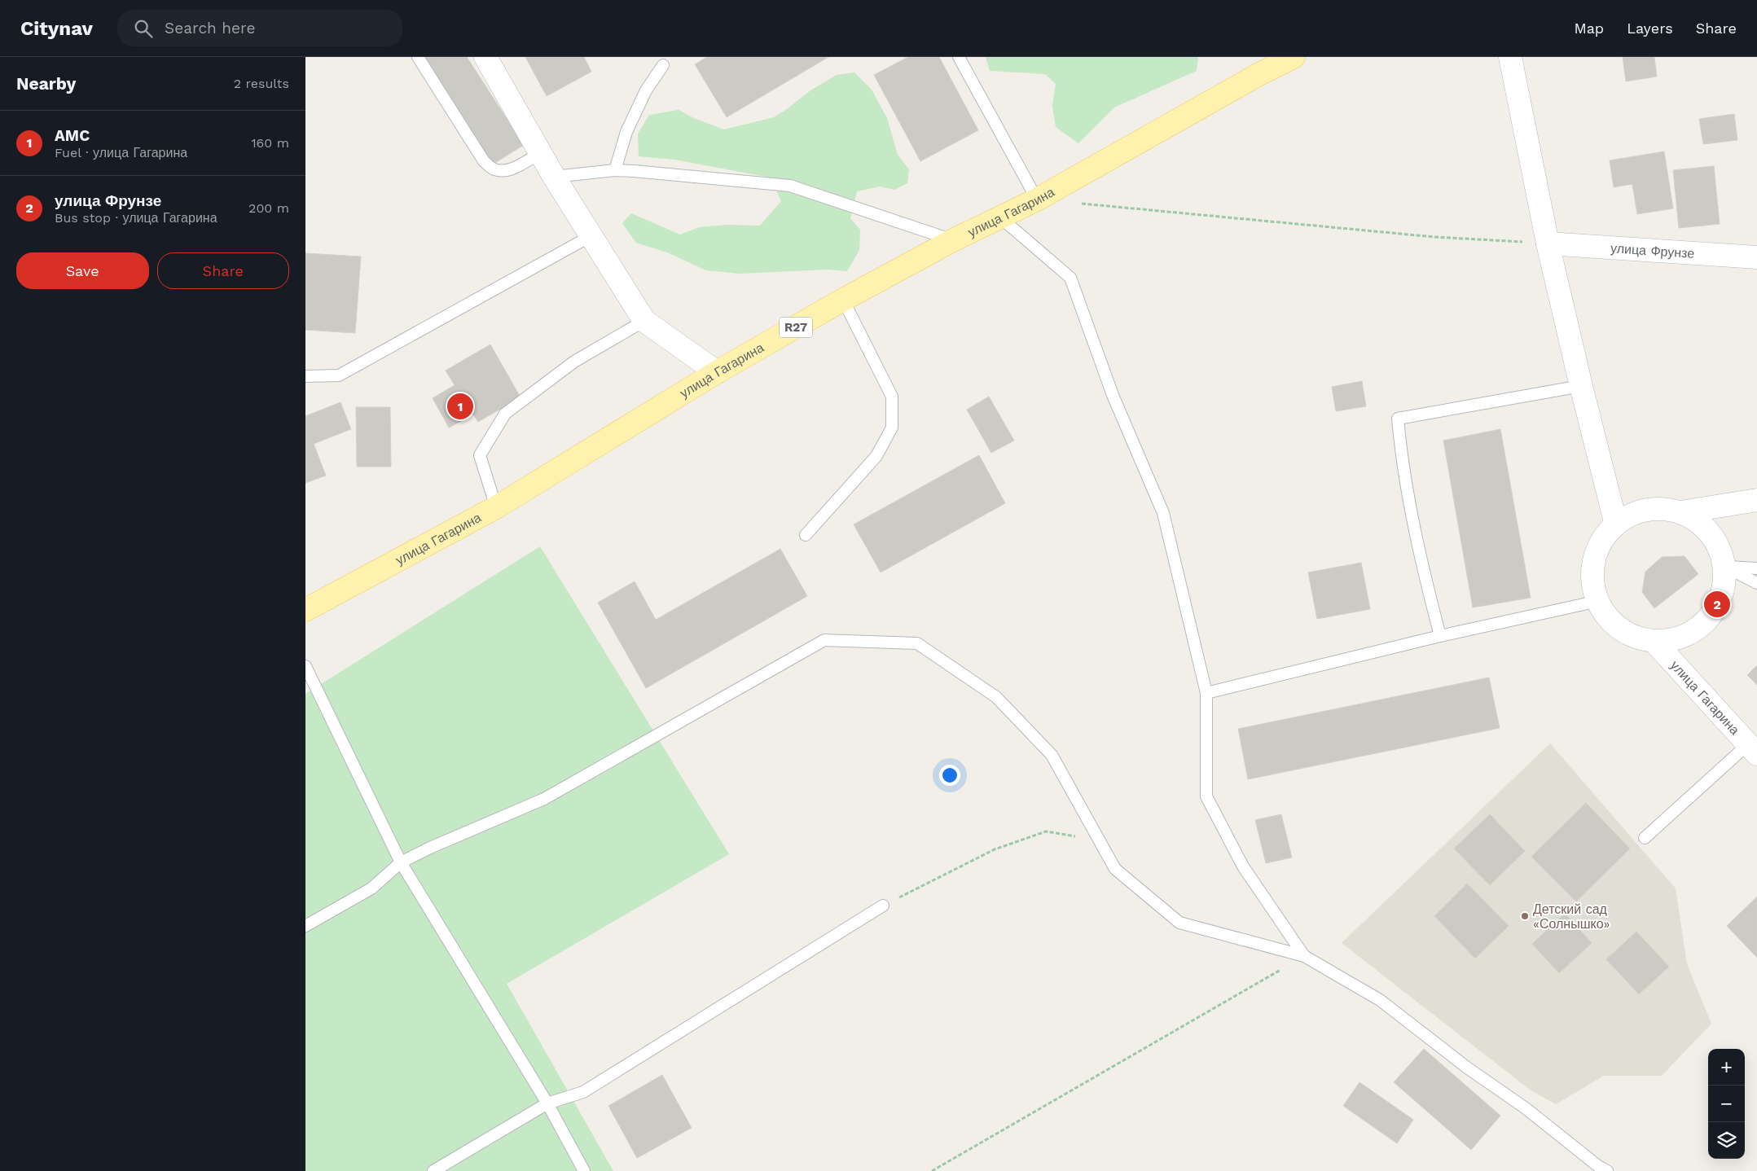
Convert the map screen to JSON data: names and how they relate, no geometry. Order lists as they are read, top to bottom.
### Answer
{
  "streets": {
    "main road": ["улица Гагарина", "R27"],
    "street": ["улица Фрунзе"]
  },
  "places": ["Детский сад «Солнышко»"],
  "page": {
    "header": "Citynav",
    "search": "Search here",
    "nav": ["Map", "Layers", "Share"],
    "heading": ["Nearby", "2 results"],
    "list": [
      {
        "mark": "1",
        "name": "AMC",
        "note": "Fuel · улица Гагарина",
        "value": "160 m"
      },
      {
        "mark": "2",
        "name": "улица Фрунзе",
        "note": "Bus stop · улица Гагарина",
        "value": "200 m"
      }
    ],
    "buttons": ["Save", "Share"],
    "pins": ["1", "2"],
    "map_buttons": ["+", "−"]
  }
}
